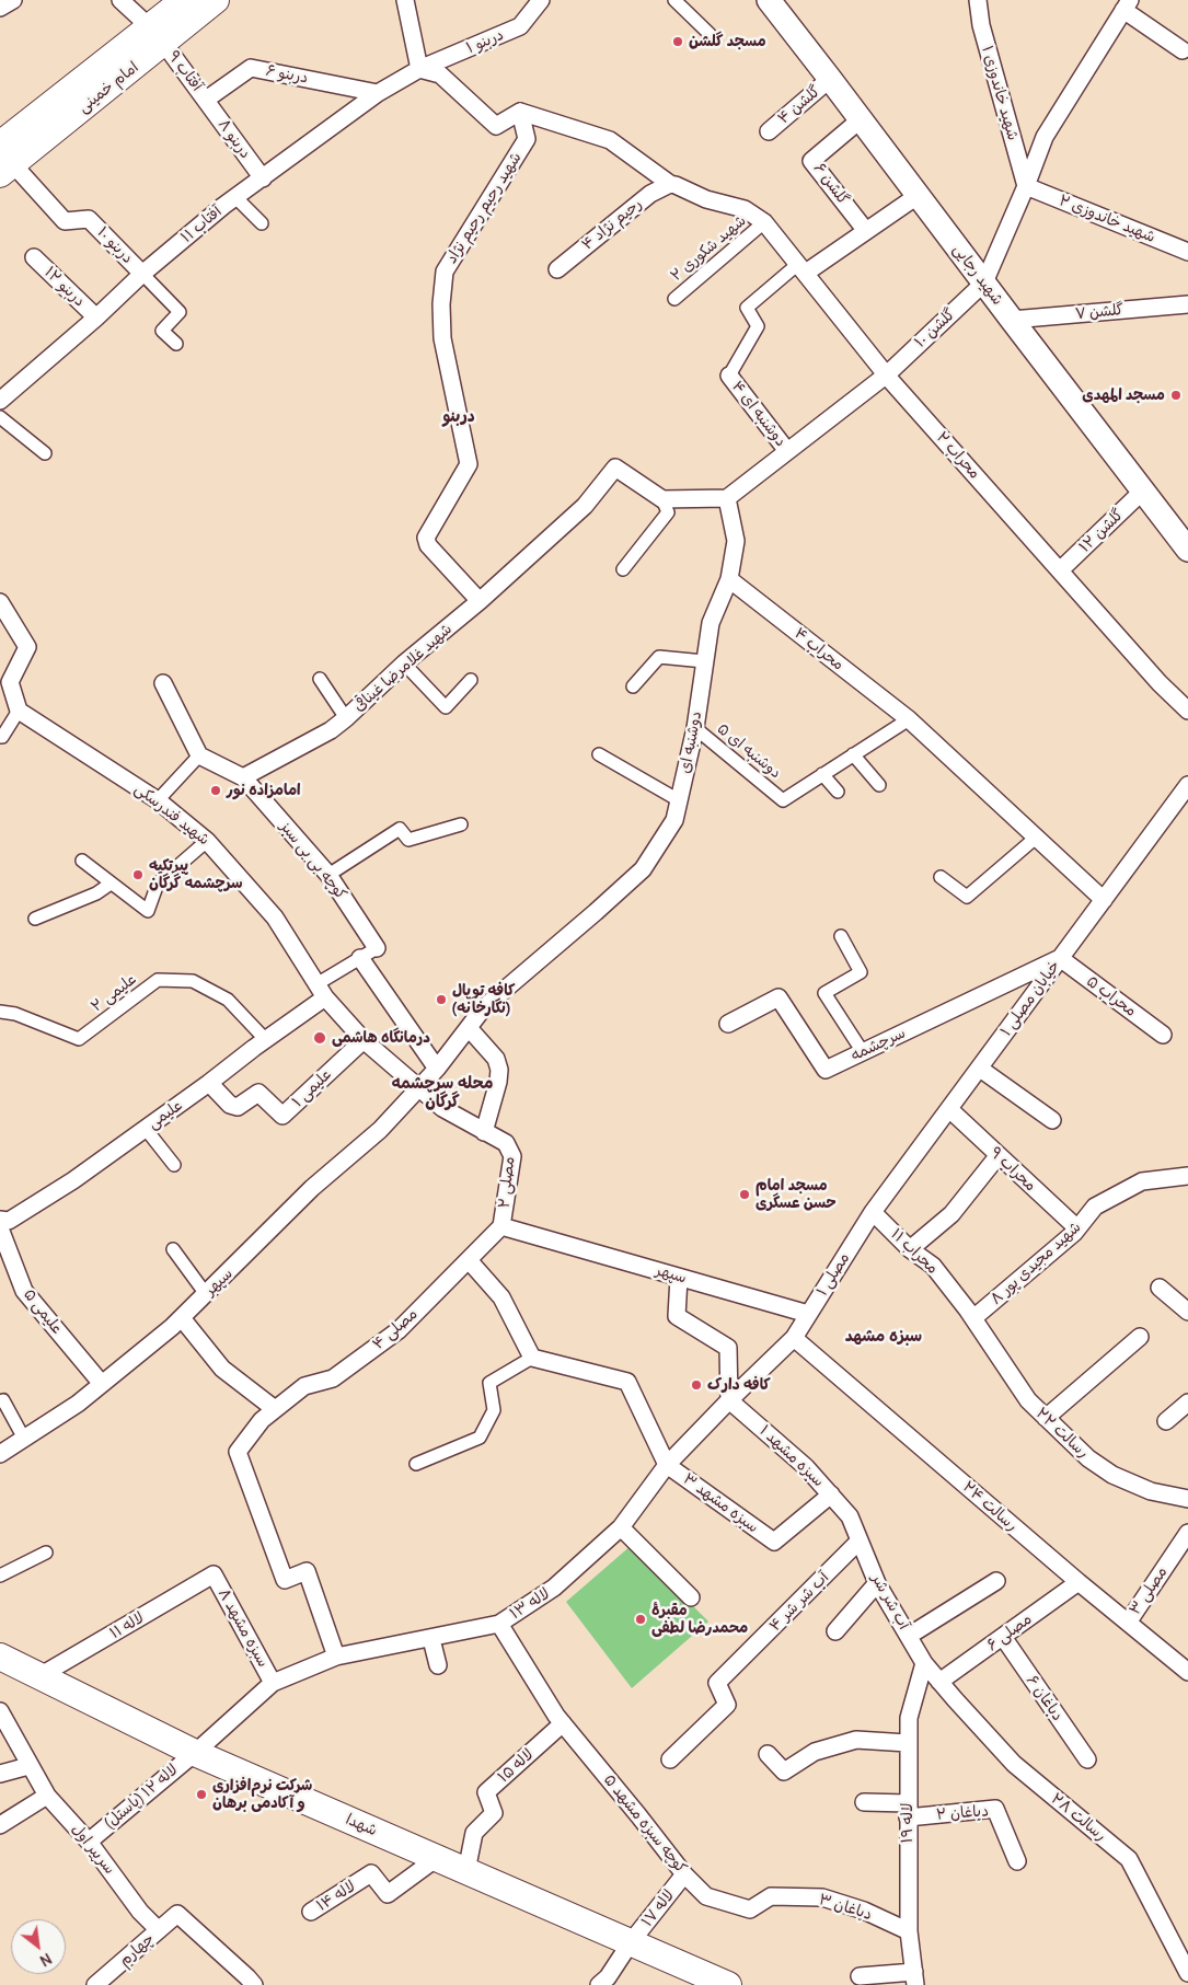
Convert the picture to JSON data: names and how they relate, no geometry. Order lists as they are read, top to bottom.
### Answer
{
  "streets": {
    "main road": ["امام خمینی", "شهید رجایی", "شهدا"],
    "street": [
      "دربنو ۱",
      "آفتاب ۹",
      "۶ دربنو",
      "۱ شهید خاندوزی",
      "۴ گلشن",
      "۸ دربنو",
      "۶ گلشن",
      "شهید رحیم رحیم نژاد",
      "۲ شهید خاندوزی",
      "آفتاب ۱۱",
      "رحیم نژاد ۴",
      "۱۰ دربنو",
      "۲ شهید شکوری",
      "۱۲ دربنو",
      "۷ گلشن",
      "۱۰ گلشن",
      "۴ دوشنبه ای",
      "۲ محراب",
      "۱۲ گلشن",
      "۴ محراب",
      "شهید غلامرضا غیناقی",
      "دوشنبه ای",
      "۵ دوشنبه ای",
      "شهید فندرسکی",
      "کوچه بی بی سبز",
      "۲ علیمی",
      "۵ محراب",
      "خیابان مصلی ۱",
      "سرچشمه",
      "۱ علیمی",
      "علیمی",
      "۹ محراب",
      "۲ مصلی",
      "۱۱ محراب",
      "۸ شهید مجیدی پور",
      "سپهر",
      "۱ مصلی",
      "۵ علیمی",
      "۴ مصلی",
      "۲۲ رسالت",
      "۱ سبزه مشهد",
      "۳ سبزه مشهد",
      "۲۴ رسالت",
      "۳ مصلی",
      "۴ آب شر شر",
      "آب شر شر",
      "لاله ۱۳",
      "۱۱ لاله",
      "۸ سبزه مشهد",
      "۶ مصلی",
      "۶ دباغان",
      "۱۵ لاله",
      "لاله ۱۲ (پاستل)",
      "۲ دباغان",
      "۲۸ رسالت",
      "۱۹ لاله",
      "کوچه سبزه مشهد ۵",
      "سرپیر اول",
      "۱۴ لاله",
      "۳ دباغان",
      "۱۷ لاله",
      "چهارم"
    ]
  },
  "crossings": [
    ["دربنو ۱", "آفتاب ۱۱"],
    ["آفتاب ۹", "۶ دربنو"],
    ["آفتاب ۹", "امام خمینی"],
    ["آفتاب ۹", "۸ دربنو"],
    ["۶ دربنو", "۸ دربنو"],
    ["۶ دربنو", "آفتاب ۱۱"],
    ["امام خمینی", "۱۰ دربنو"],
    ["۱ شهید خاندوزی", "۲ شهید خاندوزی"],
    ["۴ گلشن", "شهید رجایی"],
    ["۸ دربنو", "آفتاب ۱۱"],
    ["۶ گلشن", "شهید رجایی"],
    ["شهید رحیم رحیم نژاد", "۲ محراب"],
    ["شهید رحیم رحیم نژاد", "شهید غلامرضا غیناقی"],
    ["آفتاب ۱۱", "۱۰ دربنو"],
    ["آفتاب ۱۱", "۱۲ دربنو"],
    ["رحیم نژاد ۴", "۲ محراب"],
    ["۲ شهید شکوری", "۲ محراب"],
    ["شهید رجایی", "۷ گلشن"],
    ["شهید رجایی", "۱۰ گلشن"],
    ["شهید رجایی", "۱۲ گلشن"],
    ["۱۰ گلشن", "۲ محراب"],
    ["۲ محراب", "۱۲ گلشن"],
    ["۴ محراب", "دوشنبه ای"],
    ["۴ محراب", "خیابان مصلی ۱"],
    ["شهید غلامرضا غیناقی", "کوچه بی بی سبز"],
    ["دوشنبه ای", "۵ دوشنبه ای"],
    ["دوشنبه ای", "شهید فندرسکی"],
    ["دوشنبه ای", "۲ مصلی"],
    ["دوشنبه ای", "سپهر"],
    ["شهید فندرسکی", "۱ علیمی"],
    ["شهید فندرسکی", "علیمی"],
    ["شهید فندرسکی", "۲ مصلی"],
    ["شهید فندرسکی", "سپهر"],
    ["۲ علیمی", "علیمی"],
    ["۵ محراب", "خیابان مصلی ۱"],
    ["۵ محراب", "سرچشمه"],
    ["خیابان مصلی ۱", "سرچشمه"],
    ["خیابان مصلی ۱", "۹ محراب"],
    ["خیابان مصلی ۱", "۱۱ محراب"],
    ["خیابان مصلی ۱", "۱ مصلی"],
    ["۱ علیمی", "علیمی"],
    ["۹ محراب", "۸ شهید مجیدی پور"],
    ["۲ مصلی", "سپهر"],
    ["۲ مصلی", "۴ مصلی"],
    ["۱۱ محراب", "۸ شهید مجیدی پور"],
    ["۱۱ محراب", "۱ مصلی"],
    ["۱۱ محراب", "۲۲ رسالت"],
    ["۸ شهید مجیدی پور", "۲۲ رسالت"],
    ["سپهر", "۱ مصلی"],
    ["سپهر", "۵ علیمی"],
    ["سپهر", "۴ مصلی"],
    ["۱ مصلی", "۲۴ رسالت"],
    ["۱ مصلی", "لاله ۱۳"],
    ["۴ مصلی", "لاله ۱۳"],
    ["۱ سبزه مشهد", "۳ سبزه مشهد"],
    ["۱ سبزه مشهد", "آب شر شر"],
    ["۱ سبزه مشهد", "لاله ۱۳"],
    ["۳ سبزه مشهد", "لاله ۱۳"],
    ["۲۴ رسالت", "۳ مصلی"],
    ["۲۴ رسالت", "لاله ۱۳"],
    ["۲۴ رسالت", "۶ مصلی"],
    ["۴ آب شر شر", "آب شر شر"],
    ["آب شر شر", "۶ مصلی"],
    ["آب شر شر", "۲۸ رسالت"],
    ["آب شر شر", "۱۹ لاله"],
    ["لاله ۱۳", "۸ سبزه مشهد"],
    ["لاله ۱۳", "لاله ۱۲ (پاستل)"],
    ["لاله ۱۳", "کوچه سبزه مشهد ۵"],
    ["لاله ۱۳", "شهدا"],
    ["۱۱ لاله", "۸ سبزه مشهد"],
    ["۱۱ لاله", "شهدا"],
    ["۶ مصلی", "۶ دباغان"],
    ["۶ مصلی", "۲۸ رسالت"],
    ["۱۵ لاله", "کوچه سبزه مشهد ۵"],
    ["۱۵ لاله", "شهدا"],
    ["لاله ۱۲ (پاستل)", "شهدا"],
    ["لاله ۱۲ (پاستل)", "سرپیر اول"],
    ["۲ دباغان", "۱۹ لاله"],
    ["۱۹ لاله", "۳ دباغان"],
    ["کوچه سبزه مشهد ۵", "۳ دباغان"],
    ["کوچه سبزه مشهد ۵", "۱۷ لاله"],
    ["شهدا", "۱۴ لاله"],
    ["شهدا", "۱۷ لاله"],
    ["سرپیر اول", "چهارم"]
  ],
  "districts": ["دربنو", "محله سرچشمه گرگان", "سبزه مشهد"],
  "places": [
    "مسجد گلشن",
    "مسجد المهدی",
    "امامزاده نور",
    "پیرتکیه سرچشمه گرگان",
    "کافه توپال (نگارخانه)",
    "درمانگاه هاشمی",
    "مسجد امام حسن عسگری",
    "کافه دارک",
    "مقبرهٔ محمدرضا لطفی",
    "شرکت نرم‌افزاری و آکادمی برهان"
  ],
  "north": "bottom right"
}
